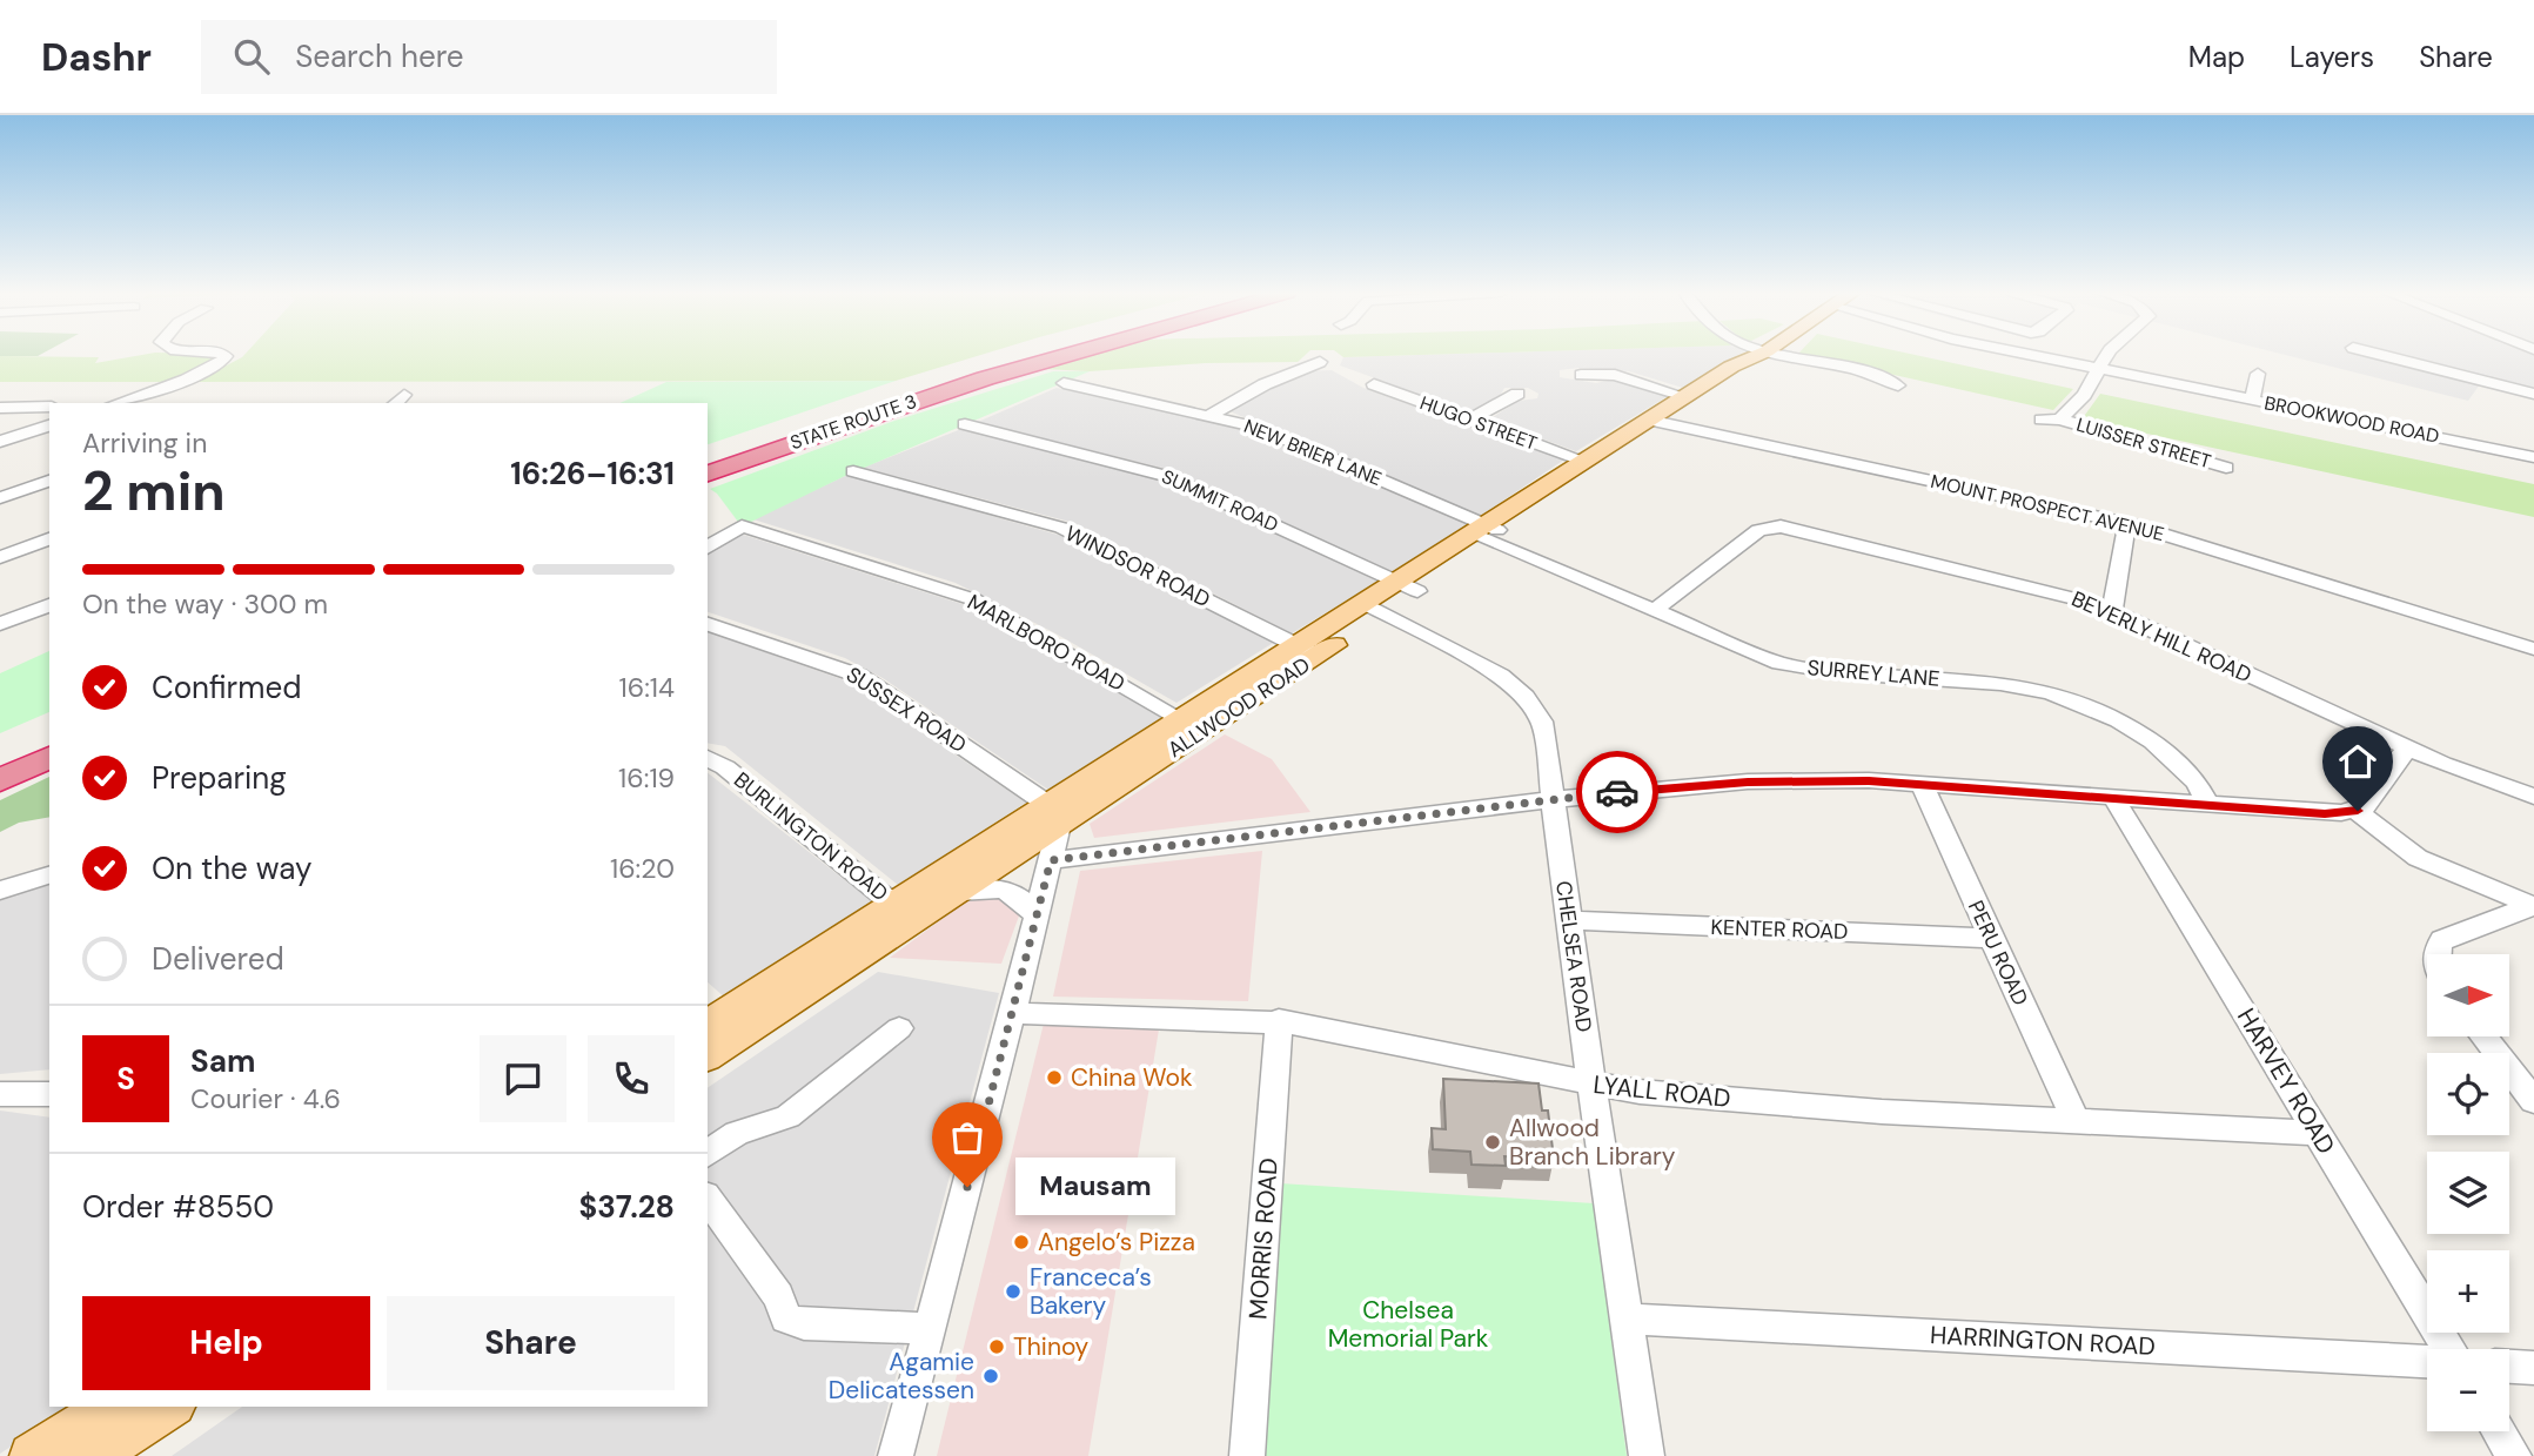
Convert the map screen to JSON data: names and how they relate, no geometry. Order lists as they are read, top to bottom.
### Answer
{
  "streets": {
    "highway": ["STATE ROUTE 3"],
    "main road": ["ALLWOOD ROAD"],
    "street": [
      "BROOKWOOD ROAD",
      "HUGO STREET",
      "LUISSER STREET",
      "NEW BRIER LANE",
      "SUMMIT ROAD",
      "MOUNT PROSPECT AVENUE",
      "WINDSOR ROAD",
      "BEVERLY HILL ROAD",
      "MARLBORO ROAD",
      "SURREY LANE",
      "SUSSEX ROAD",
      "BURLINGTON ROAD",
      "KENTER ROAD",
      "PERU ROAD",
      "CHELSEA ROAD",
      "HARVEY ROAD",
      "LYALL ROAD",
      "MORRIS ROAD",
      "HARRINGTON ROAD"
    ]
  },
  "crossings": [
    ["HUGO STREET", "ALLWOOD ROAD"],
    ["NEW BRIER LANE", "SURREY LANE"],
    ["NEW BRIER LANE", "ALLWOOD ROAD"],
    ["SUMMIT ROAD", "ALLWOOD ROAD"],
    ["MOUNT PROSPECT AVENUE", "ALLWOOD ROAD"],
    ["WINDSOR ROAD", "ALLWOOD ROAD"],
    ["BEVERLY HILL ROAD", "SURREY LANE"],
    ["MARLBORO ROAD", "ALLWOOD ROAD"],
    ["SURREY LANE", "ALLWOOD ROAD"],
    ["ALLWOOD ROAD", "SUSSEX ROAD"],
    ["ALLWOOD ROAD", "BURLINGTON ROAD"],
    ["ALLWOOD ROAD", "CHELSEA ROAD"],
    ["KENTER ROAD", "PERU ROAD"],
    ["KENTER ROAD", "CHELSEA ROAD"],
    ["PERU ROAD", "LYALL ROAD"],
    ["CHELSEA ROAD", "LYALL ROAD"],
    ["CHELSEA ROAD", "HARRINGTON ROAD"],
    ["HARVEY ROAD", "LYALL ROAD"],
    ["LYALL ROAD", "MORRIS ROAD"]
  ],
  "parks": ["Chelsea Memorial Park"],
  "places": [
    "China Wok",
    "Allwood Branch Library",
    "Mausam",
    "Angelo’s Pizza",
    "Franceca’s Bakery",
    "Thinoy",
    "Agamie Delicatessen"
  ],
  "north": "right",
  "page": {
    "header": "Dashr",
    "search": "Search here",
    "nav": ["Map", "Layers", "Share"],
    "heading": ["2 min", "Arriving in", "16:26–16:31"],
    "panel": [
      "Sam",
      "Courier · 4.6",
      "Order #8550",
      "$37.28"
    ],
    "bar": "On the way · 300 m",
    "list": [
      ["Confirmed", "16:14"],
      ["Preparing", "16:19"],
      ["On the way", "16:20"],
      "Delivered"
    ],
    "map_buttons": ["+", "−"],
    "round": "S",
    "bubble": "Mausam",
    "buttons": ["Help", "Share"]
  }
}
